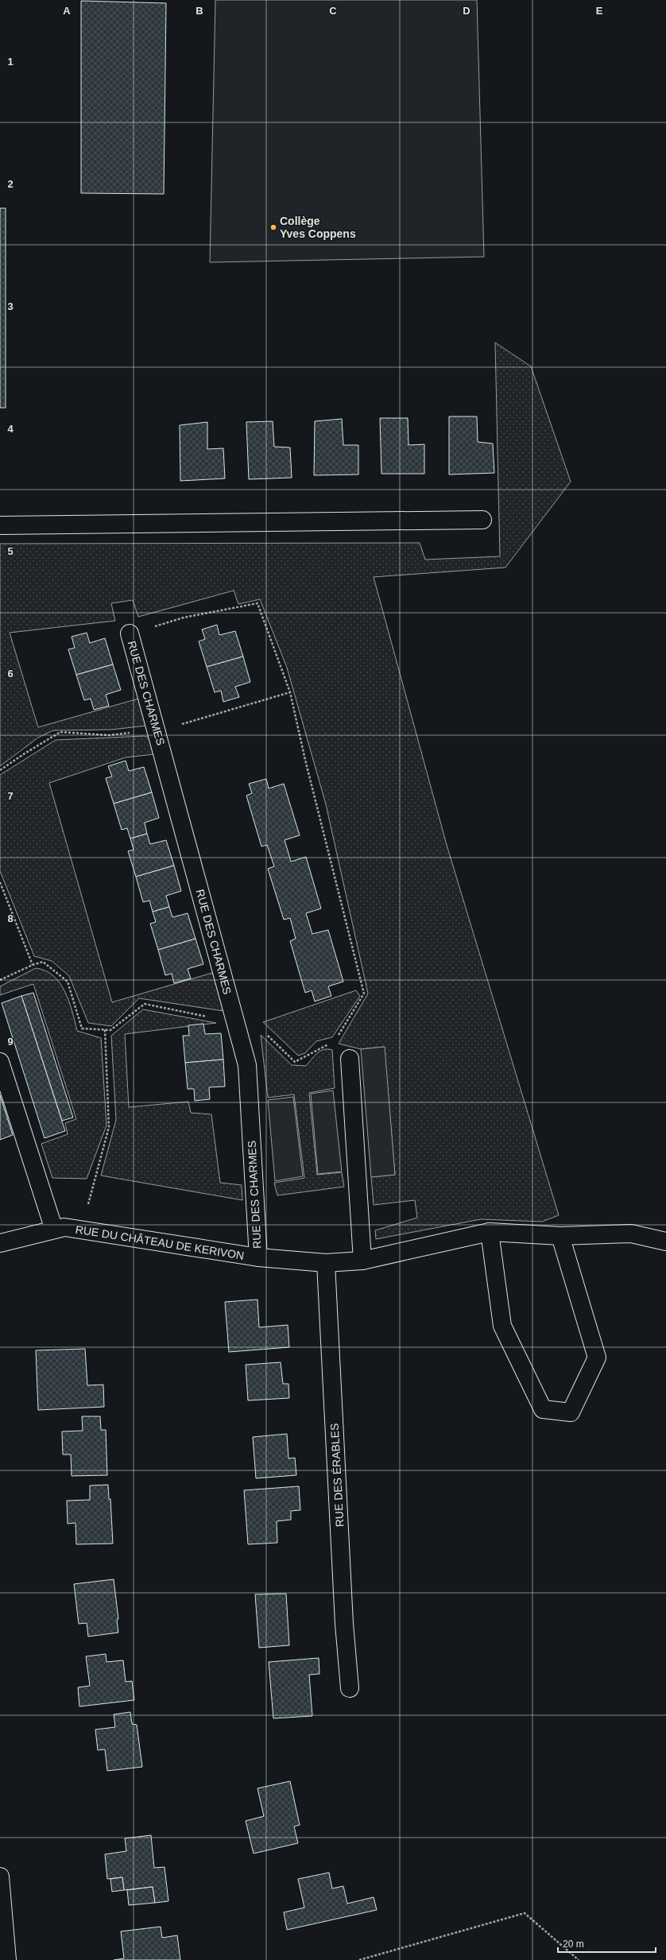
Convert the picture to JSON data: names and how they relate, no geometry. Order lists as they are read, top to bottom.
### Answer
{
  "streets": {
    "street": ["RUE DES CHARMES", "RUE DU CHÂTEAU DE KERIVON", "RUE DES ÉRABLES"]
  },
  "crossings": [
    ["RUE DES CHARMES", "RUE DU CHÂTEAU DE KERIVON"],
    ["RUE DU CHÂTEAU DE KERIVON", "RUE DES ÉRABLES"]
  ],
  "places": ["Collège Yves Coppens"],
  "scale_bar": "20 m",
  "grid": {
    "columns": [
      "A",
      "B",
      "C",
      "D",
      "E"
    ],
    "rows": [
      "1",
      "2",
      "3",
      "4",
      "5",
      "6",
      "7",
      "8",
      "9"
    ]
  }
}
